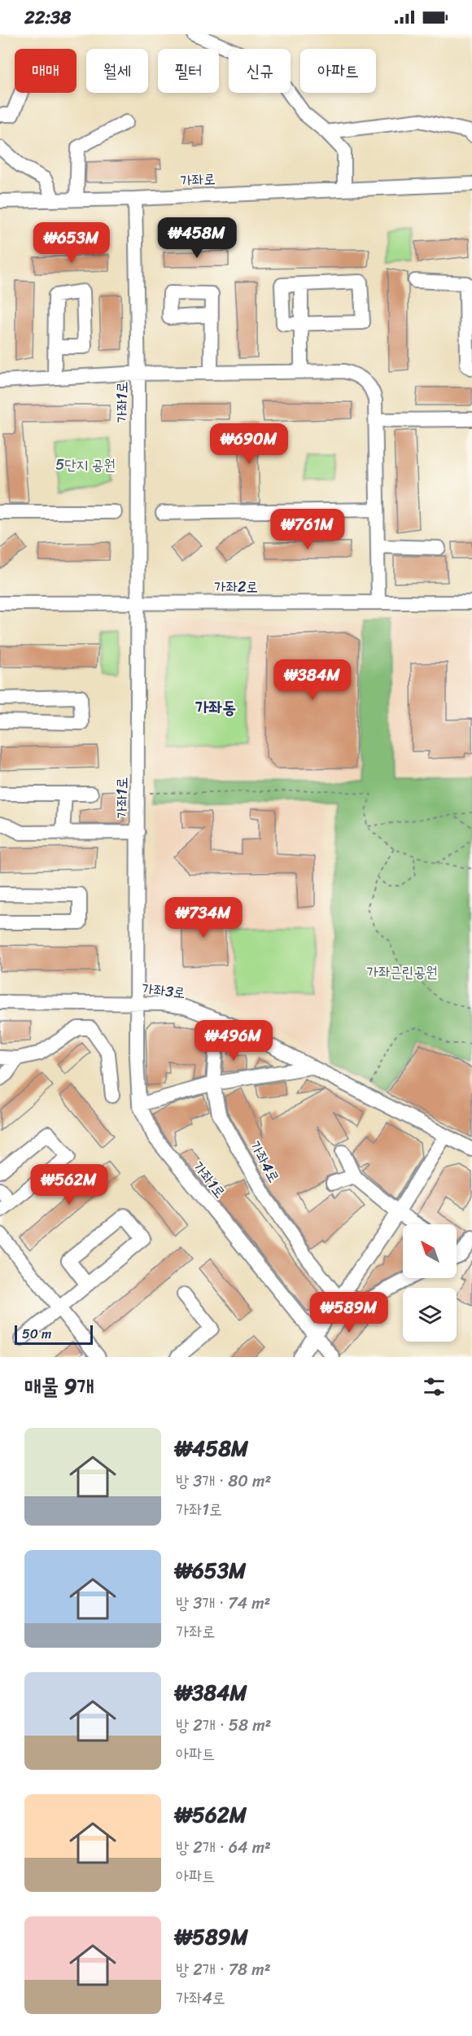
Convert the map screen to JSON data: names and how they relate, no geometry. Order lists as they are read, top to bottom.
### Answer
{
  "streets": {
    "street": [
      "가좌로",
      "가좌1로",
      "가좌2로",
      "가좌3로",
      "가좌4로"
    ]
  },
  "crossings": [
    ["가좌로", "가좌1로"],
    ["가좌1로", "가좌2로"],
    ["가좌1로", "가좌3로"],
    ["가좌3로", "가좌4로"]
  ],
  "districts": ["가좌동"],
  "parks": ["5단지 공원", "가좌근린공원"],
  "scale_bar": "50 m",
  "north": "top left",
  "page": {
    "status": "22:38",
    "chip": [
      "매매",
      "월세",
      "필터",
      "신규",
      "아파트"
    ],
    "price": [
      "₩458M",
      "₩653M",
      "₩690M",
      "₩761M",
      "₩384M",
      "₩734M",
      "₩496M",
      "₩562M",
      "₩589M"
    ],
    "scale": "50 m",
    "heading": "매물 9개",
    "list": [
      {
        "name": "₩458M",
        "note": "방 3개 · 80 m² · 가좌1로"
      },
      {
        "name": "₩653M",
        "note": "방 3개 · 74 m² · 가좌로"
      },
      {
        "name": "₩384M",
        "note": "방 2개 · 58 m² · 아파트"
      },
      {
        "name": "₩562M",
        "note": "방 2개 · 64 m² · 아파트"
      },
      {
        "name": "₩589M",
        "note": "방 2개 · 78 m² · 가좌4로"
      }
    ]
  }
}
